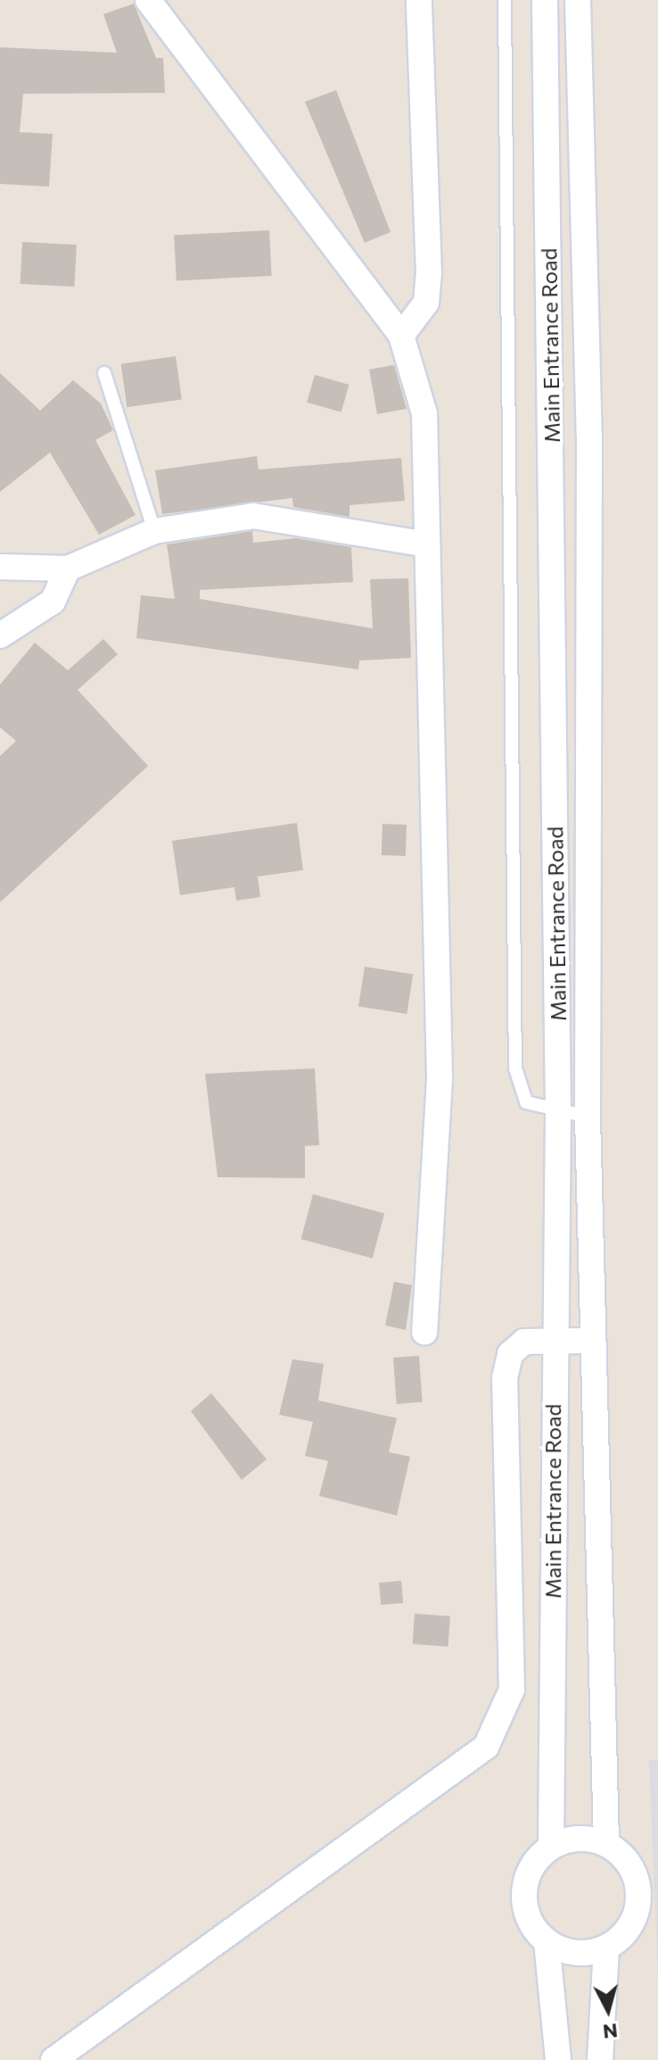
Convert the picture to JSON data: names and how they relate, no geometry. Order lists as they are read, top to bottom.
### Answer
{
  "streets": {
    "street": ["Main Entrance Road"]
  },
  "north": "bottom"
}
